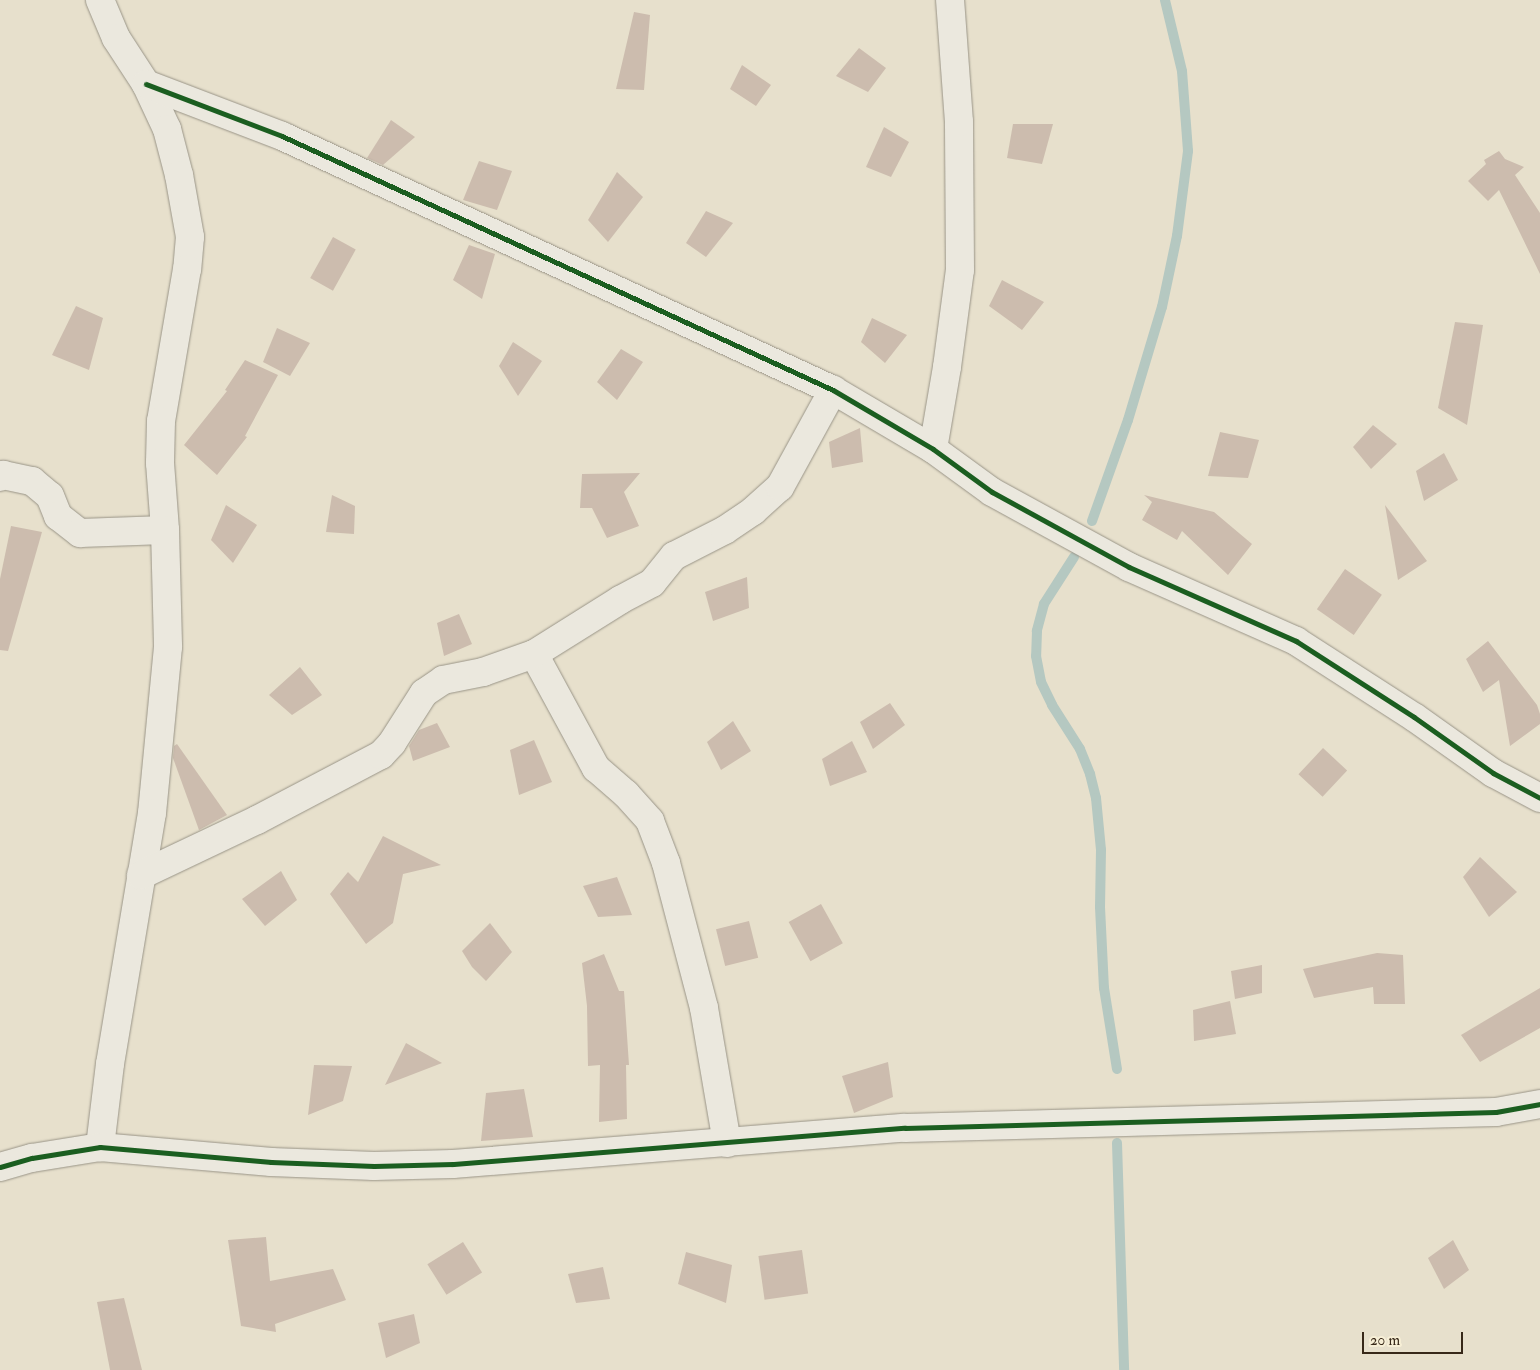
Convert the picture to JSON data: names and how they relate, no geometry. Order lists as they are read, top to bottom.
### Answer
{
  "scale_bar": "20 m"
}
